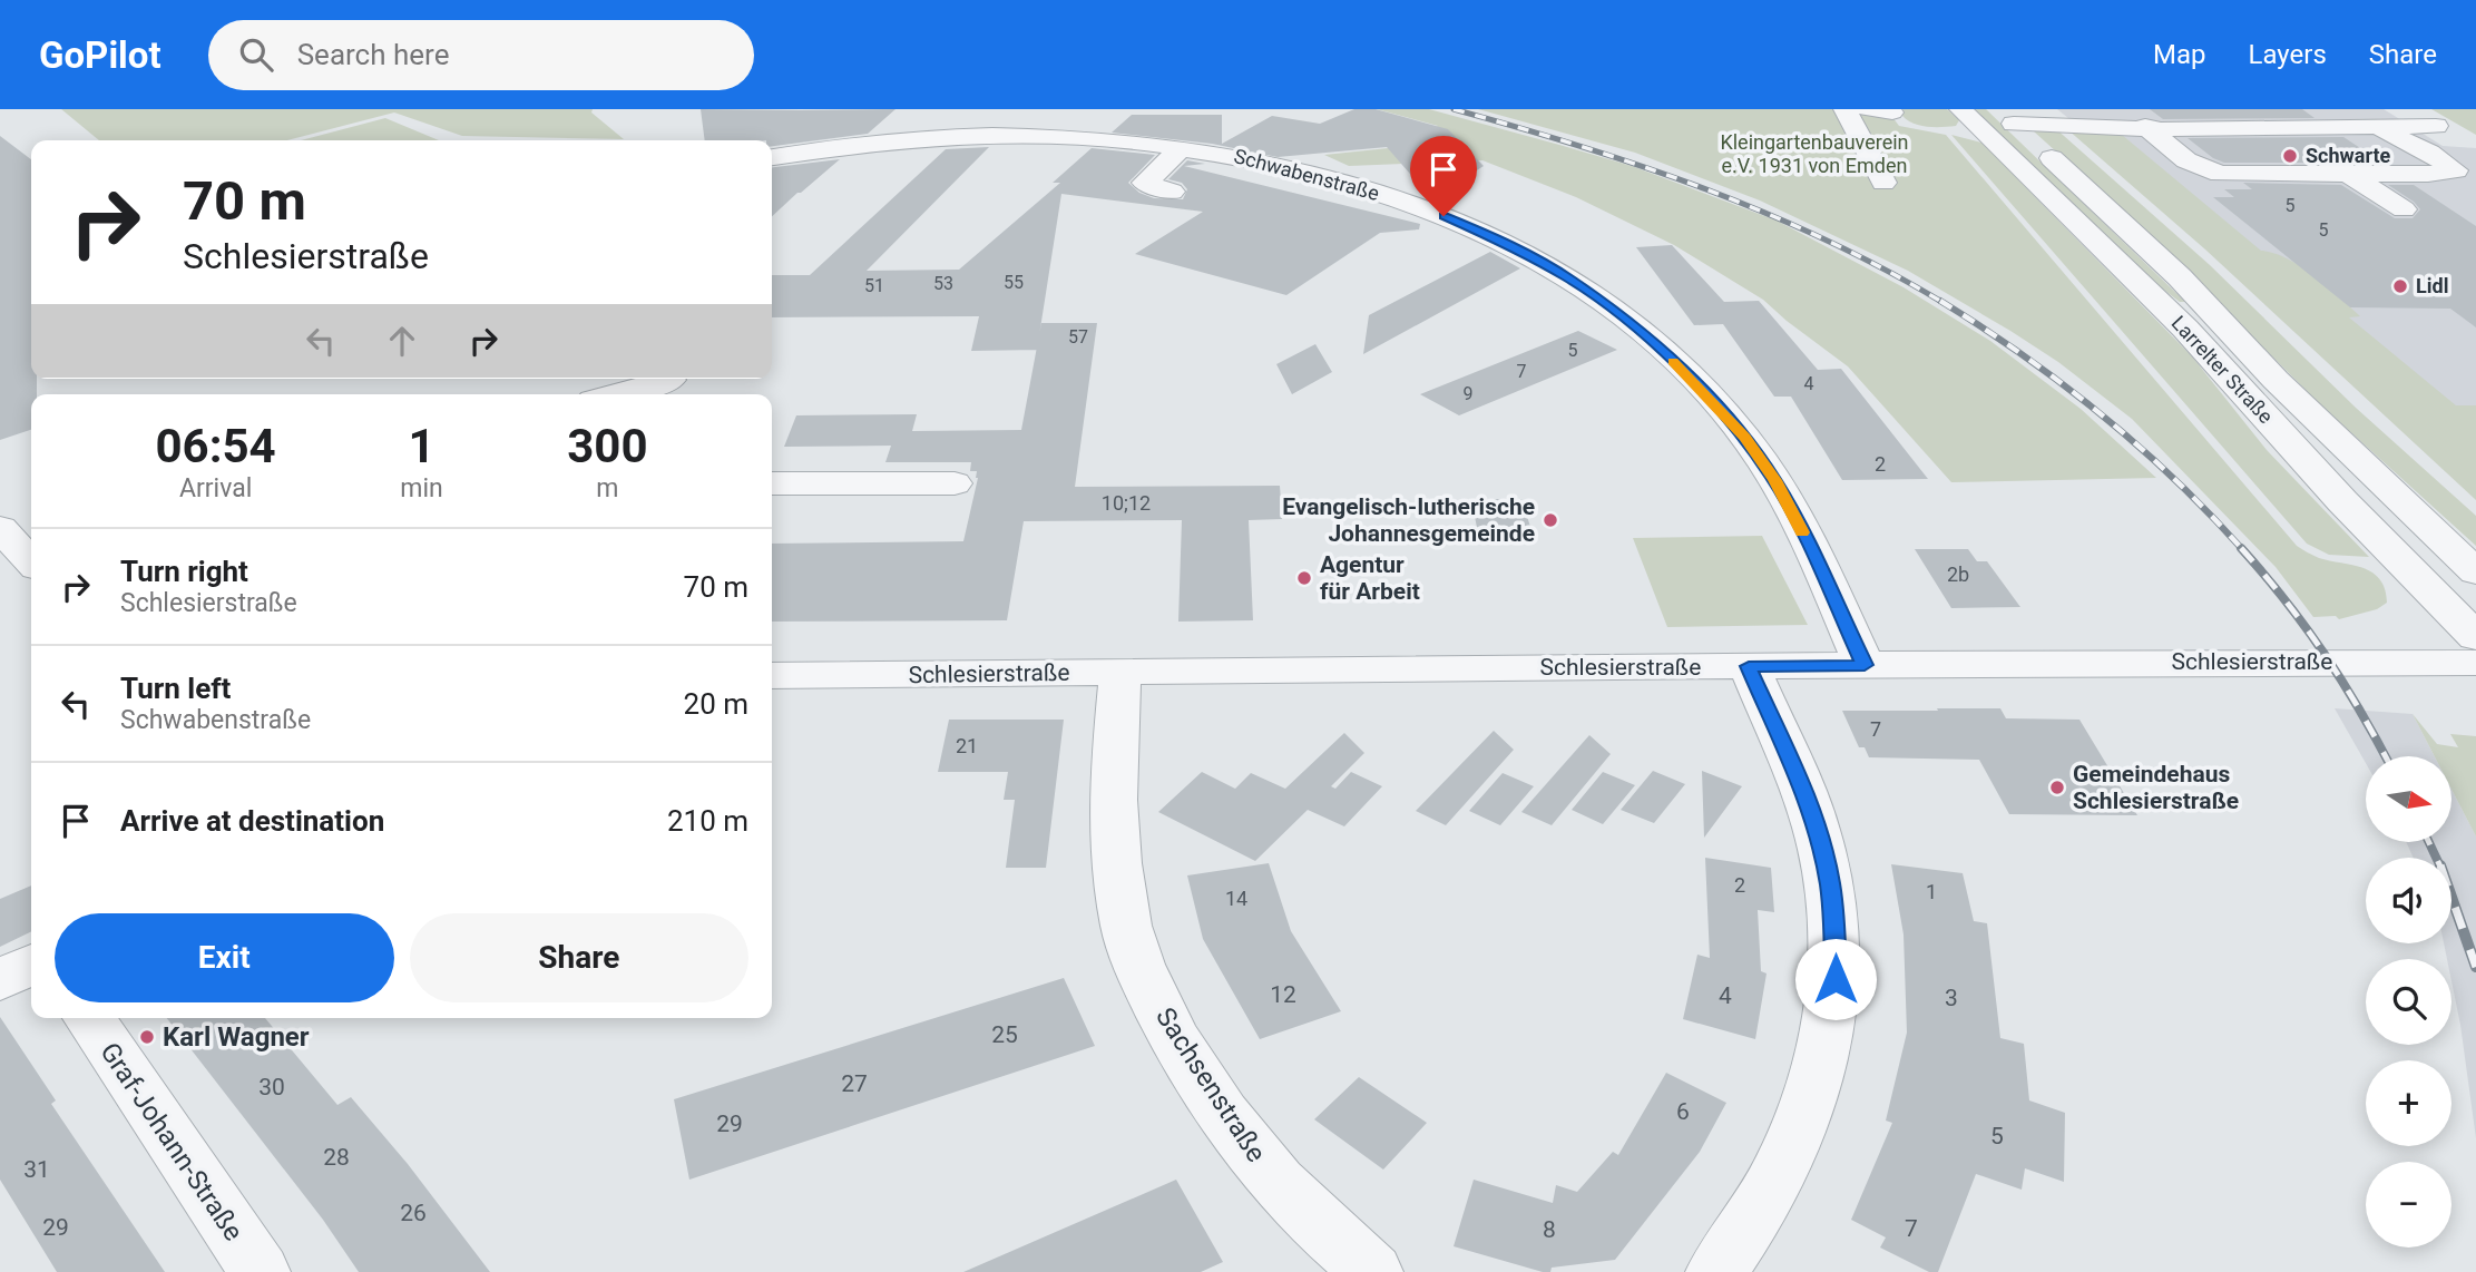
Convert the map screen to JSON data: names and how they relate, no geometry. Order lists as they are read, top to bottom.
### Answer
{
  "streets": {
    "street": [
      "Schwabenstraße",
      "Larrelter Straße",
      "Schlesierstraße",
      "Sachsenstraße",
      "Graf-Johann-Straße"
    ]
  },
  "crossings": [
    ["Schwabenstraße", "Schlesierstraße"],
    ["Schlesierstraße", "Sachsenstraße"]
  ],
  "parks": ["Kleingartenbauverein e.V. 1931 von Emden"],
  "places": [
    "Schwarte",
    "Lidl",
    "Evangelisch-lutherische Johannesgemeinde",
    "Agentur für Arbeit",
    "Gemeindehaus Schlesierstraße",
    "Karl Wagner"
  ],
  "house_numbers": [
    "5",
    "5",
    "55",
    "53",
    "51",
    "57",
    "5",
    "7",
    "4",
    "9",
    "2",
    "10;12",
    "2b",
    "7",
    "21",
    "2",
    "1",
    "14",
    "12",
    "4",
    "3",
    "25",
    "27",
    "30",
    "6",
    "29",
    "5",
    "28",
    "31",
    "26",
    "29",
    "7",
    "8"
  ],
  "north": "right",
  "page": {
    "header": "GoPilot",
    "search": "Search here",
    "nav": ["Map", "Layers", "Share"],
    "turn": ["70 m", "Schlesierstraße"],
    "eta": [
      "06:54",
      "Arrival",
      "1",
      "min",
      "300",
      "m"
    ],
    "list": [
      {
        "name": "Turn right",
        "note": "Schlesierstraße",
        "value": "70 m"
      },
      {
        "name": "Turn left",
        "note": "Schwabenstraße",
        "value": "20 m"
      },
      {
        "name": "Arrive at destination",
        "value": "210 m"
      }
    ],
    "map_buttons": ["+", "−"],
    "buttons": ["Exit", "Share"]
  }
}
